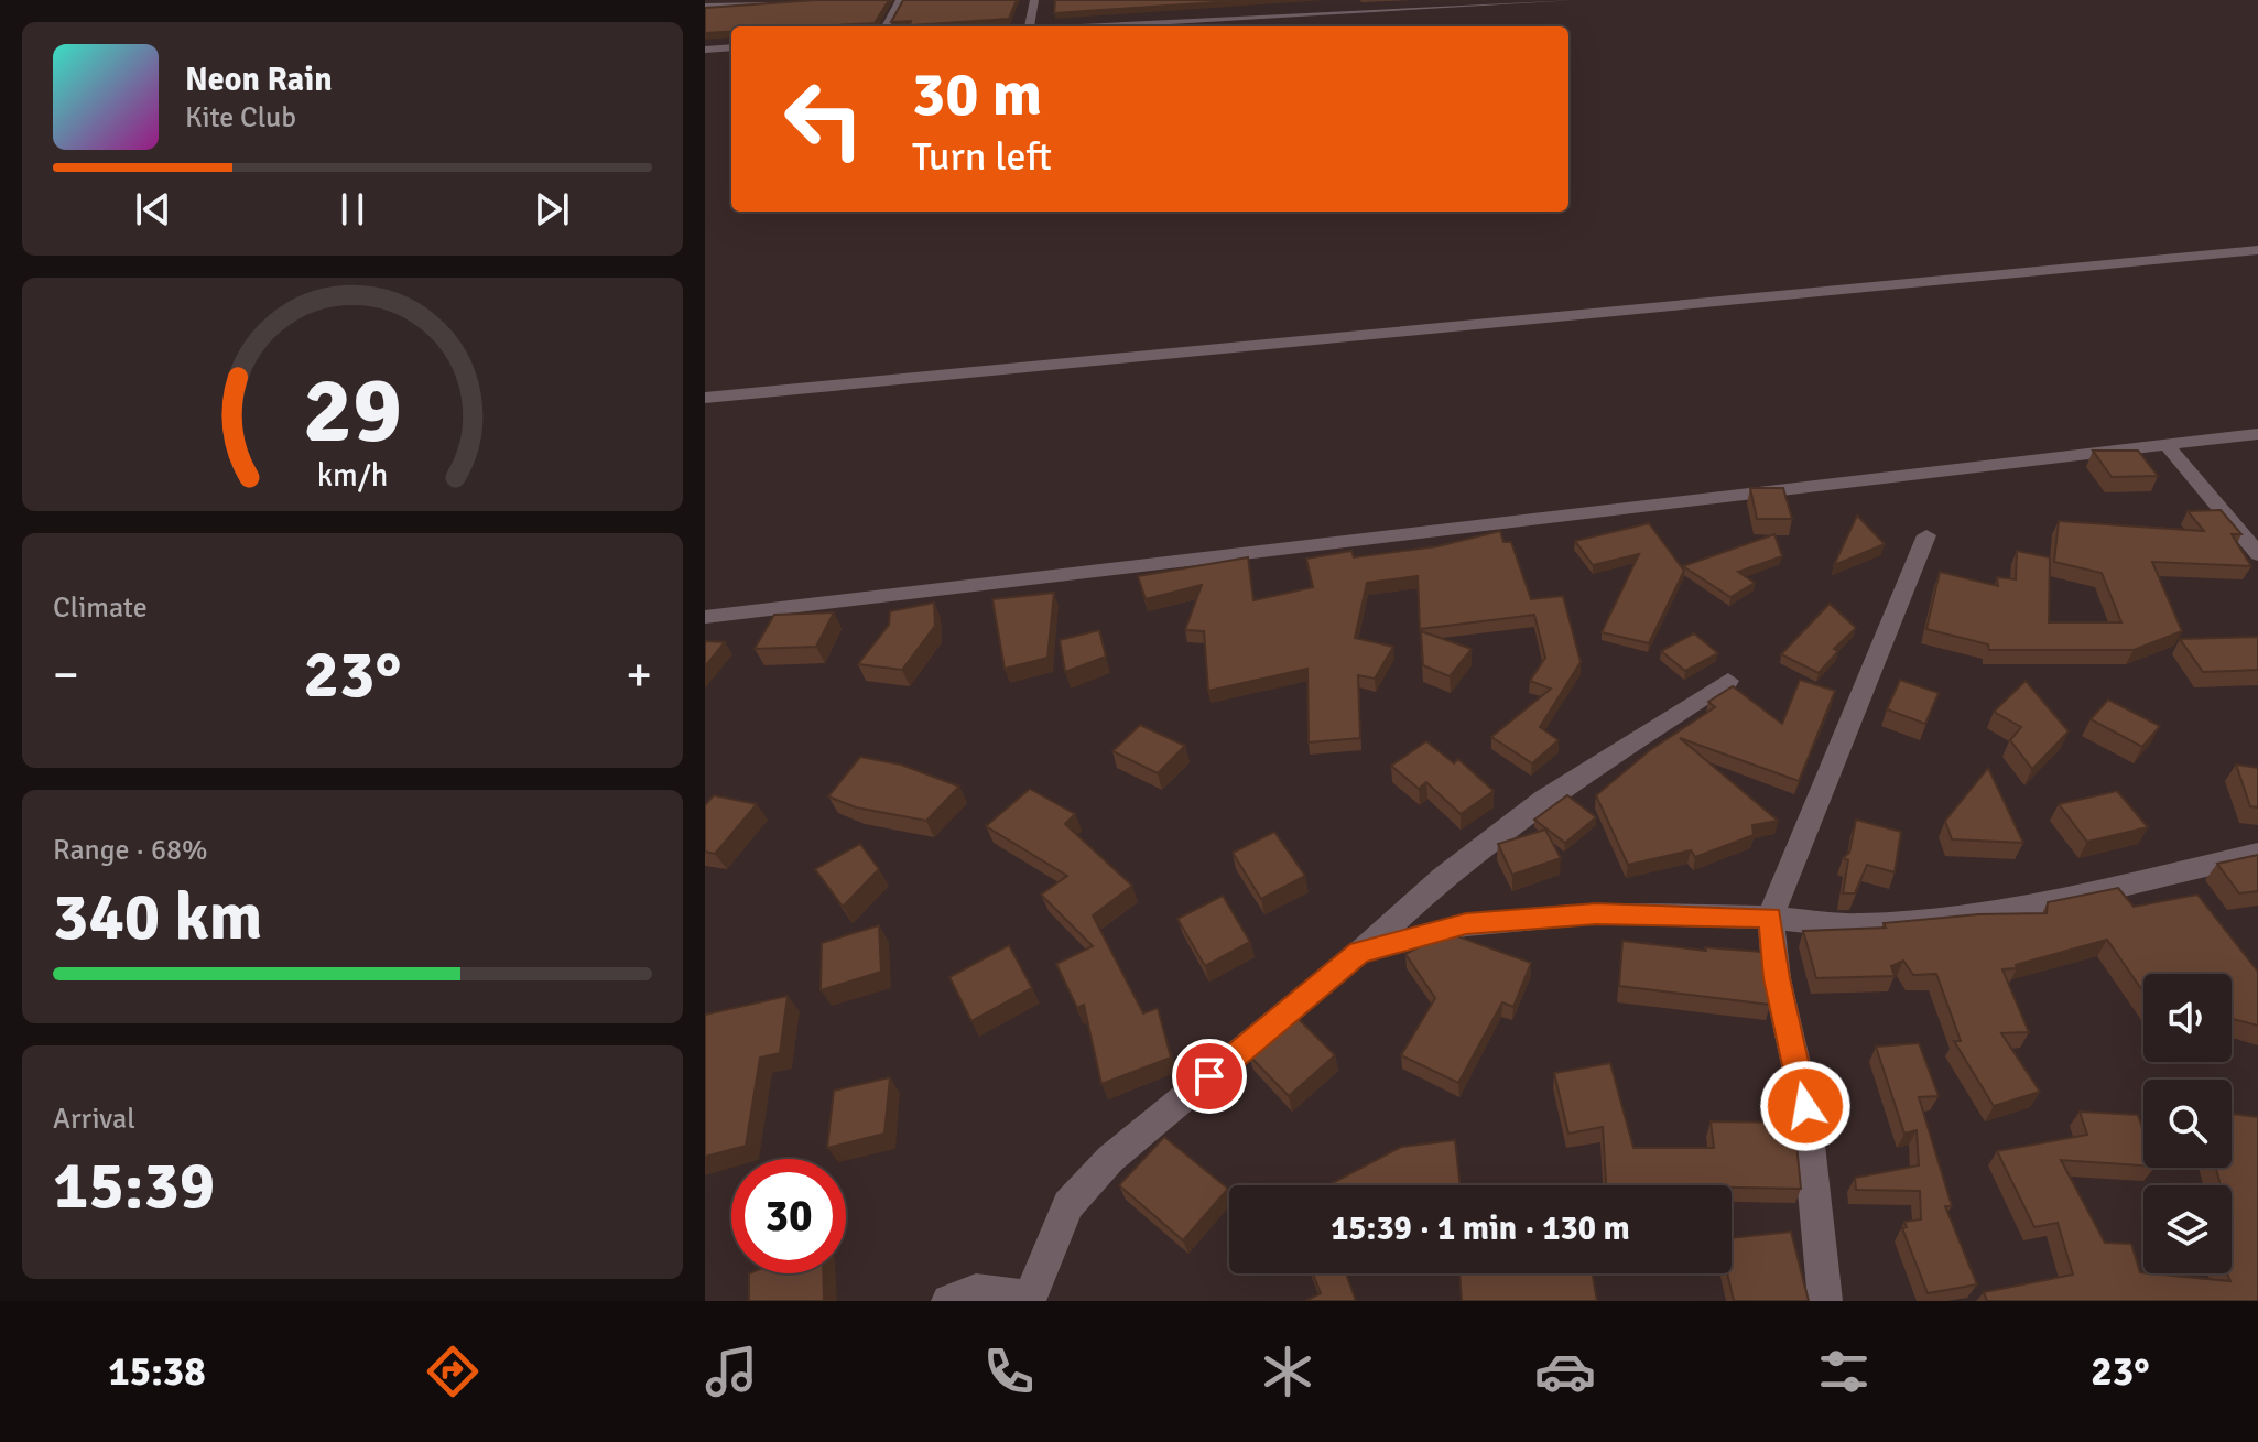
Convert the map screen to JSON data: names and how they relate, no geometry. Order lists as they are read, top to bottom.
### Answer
{
  "page": {
    "turn": ["30 m", "Turn left"],
    "song": ["Neon Rain", "Kite Club"],
    "tile": [
      "Climate",
      ["Range · 68%", "340 km"],
      ["Arrival", "15:39"]
    ],
    "heat": ["−", "23°", "+"],
    "limit": "30",
    "trip": "15:39 · 1 min · 130 m",
    "tabs": ["15:38", "23°"],
    "gauge": ["29", "km/h"]
  }
}
